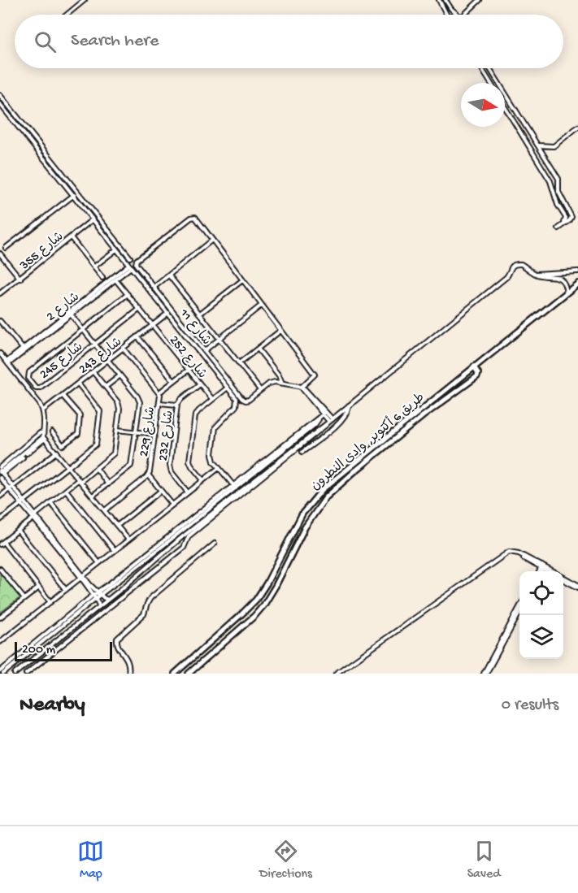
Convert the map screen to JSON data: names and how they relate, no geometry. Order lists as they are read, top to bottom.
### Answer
{
  "streets": {
    "street": [
      "شارع 355",
      "شارع 2",
      "شارع 11",
      "شارع 243",
      "شارع 252",
      "شارع 245",
      "شارع 229",
      "شارع 232",
      "طريق 6 أكتوبر, وادى النطرون"
    ]
  },
  "crossings": [
    ["شارع 355", "شارع 11"],
    ["شارع 2", "شارع 11"],
    ["شارع 2", "شارع 252"],
    ["شارع 11", "شارع 243"],
    ["شارع 243", "شارع 252"],
    ["شارع 243", "شارع 229"],
    ["شارع 252", "شارع 245"],
    ["شارع 252", "شارع 232"]
  ],
  "scale_bar": "200 m",
  "north": "right",
  "page": {
    "search": "Search here",
    "scale": "200 m",
    "heading": ["Nearby", "0 results"],
    "nav": ["Map", "Directions", "Saved"]
  }
}
